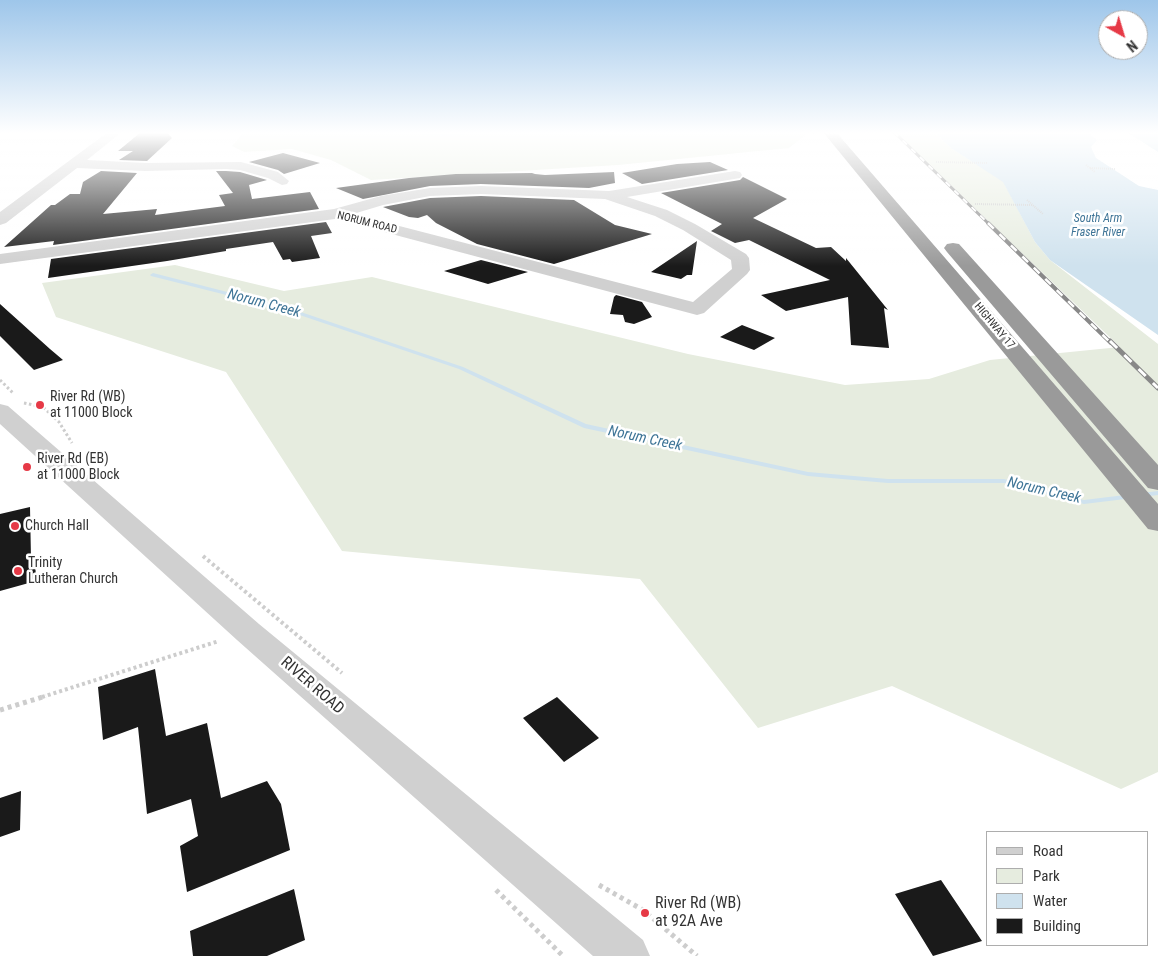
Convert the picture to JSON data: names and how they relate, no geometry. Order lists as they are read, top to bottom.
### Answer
{
  "streets": {
    "highway": ["HIGHWAY 17"],
    "street": ["NORUM ROAD", "RIVER ROAD"]
  },
  "water": ["South Arm Fraser River", "Norum Creek"],
  "places": [
    "River Rd (WB) at 11000 Block",
    "River Rd (EB) at 11000 Block",
    "Church Hall",
    "Trinity Lutheran Church",
    "River Rd (WB) at 92A Ave"
  ],
  "legend": [
    "Road",
    "Park",
    "Water",
    "Building"
  ],
  "north": "bottom right"
}
